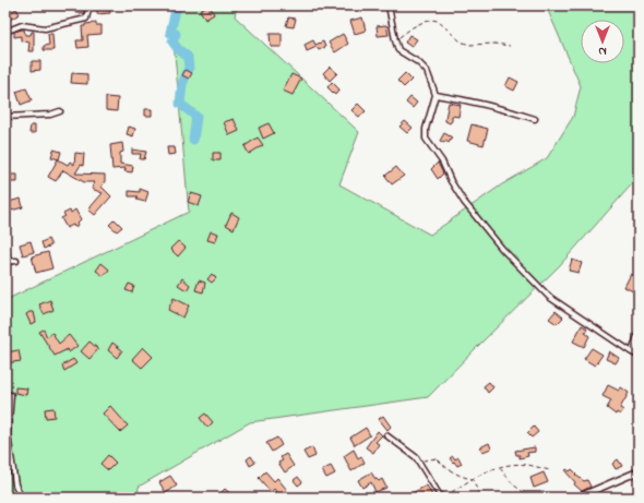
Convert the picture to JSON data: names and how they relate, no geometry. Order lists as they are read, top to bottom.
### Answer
{
  "north": "bottom"
}
